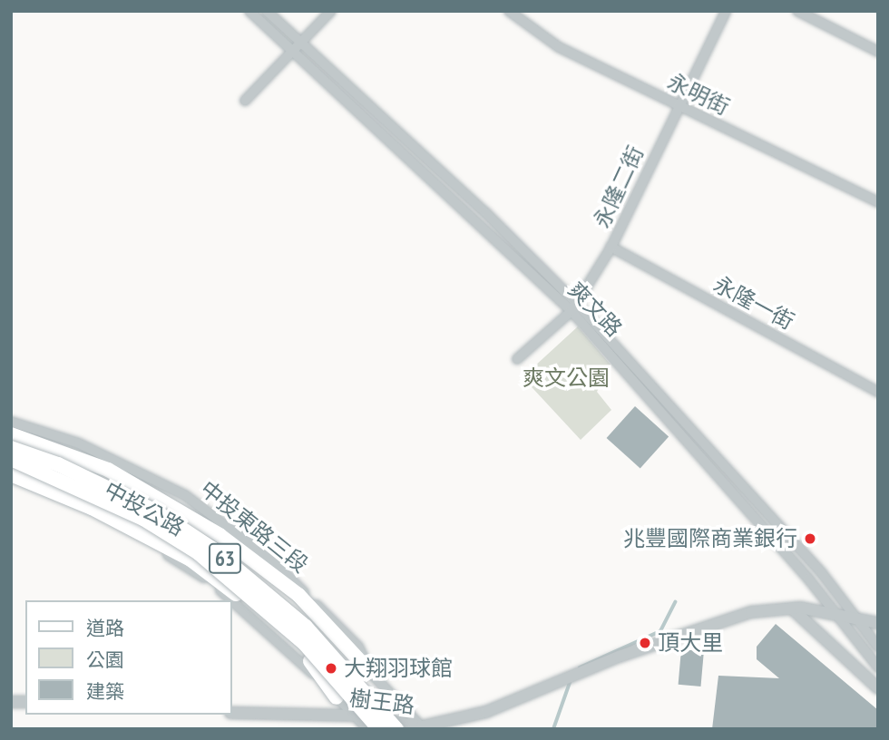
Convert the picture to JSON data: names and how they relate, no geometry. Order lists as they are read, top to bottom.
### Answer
{
  "streets": {
    "main road": ["中投公路", "63"],
    "street": [
      "永明街",
      "永隆二街",
      "永隆一街",
      "爽文路",
      "中投東路三段",
      "樹王路"
    ]
  },
  "crossings": [
    ["永明街", "永隆二街"],
    ["永隆二街", "永隆一街"],
    ["永隆二街", "爽文路"],
    ["中投東路三段", "樹王路"]
  ],
  "parks": ["爽文公園"],
  "places": ["兆豐國際商業銀行", "頂大里", "大翔羽球館"],
  "legend": ["道路", "公園", "建築"]
}
